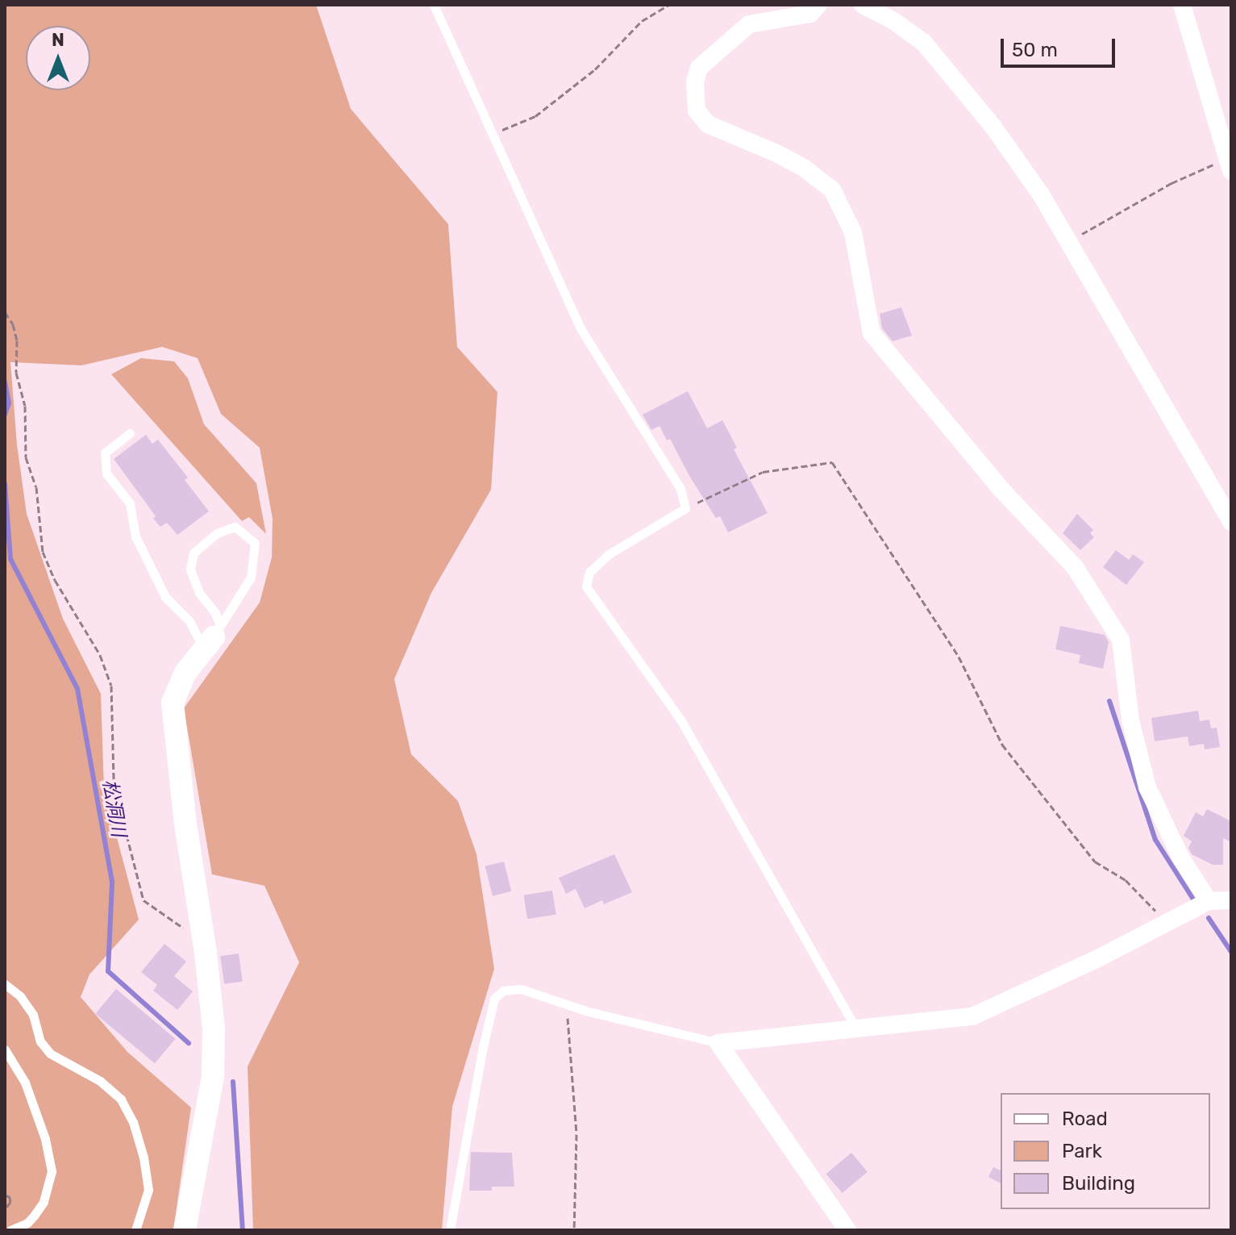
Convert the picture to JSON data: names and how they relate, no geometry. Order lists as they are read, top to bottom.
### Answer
{
  "water": ["松洞川"],
  "legend": ["Road", "Park", "Building"],
  "scale_bar": "50 m",
  "north": "top"
}
